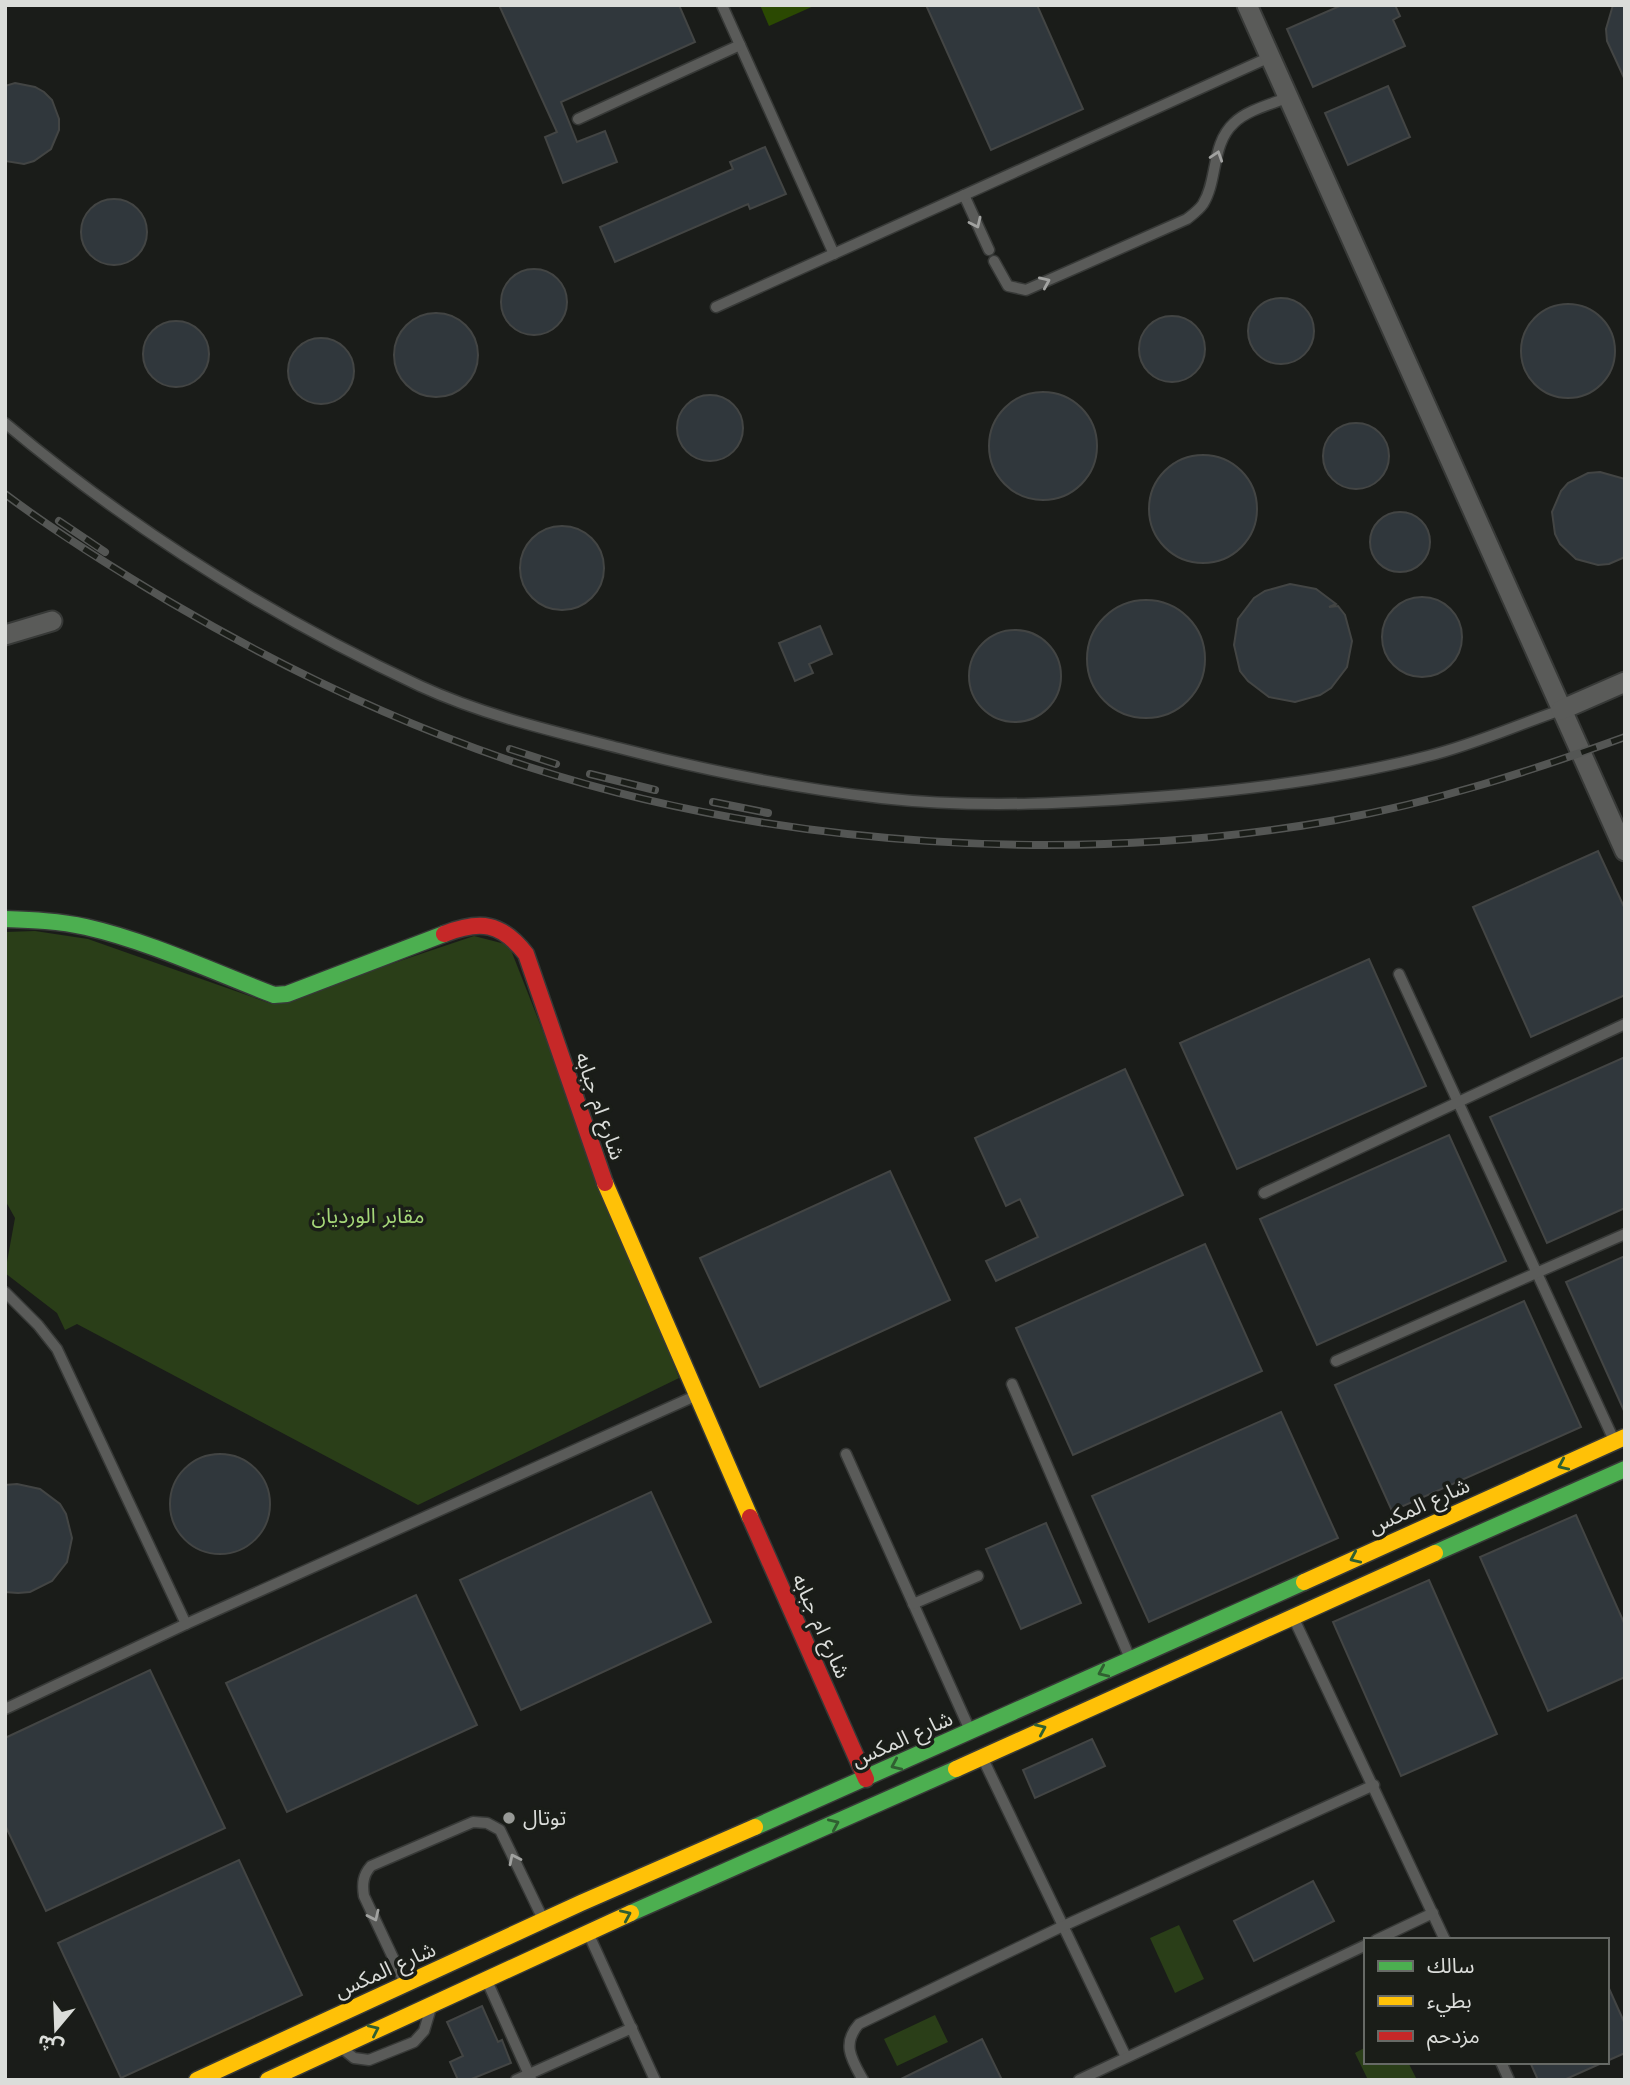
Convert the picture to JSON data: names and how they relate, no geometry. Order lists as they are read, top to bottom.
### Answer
{
  "streets": {
    "main road": ["شارع ام جبابه", "شارع المكس"]
  },
  "crossings": [
    ["شارع ام جبابه", "شارع المكس"]
  ],
  "parks": ["مقابر الورديان"],
  "places": ["توتال"],
  "legend": ["سالك", "بطيء", "مزدحم"],
  "north": "bottom"
}
